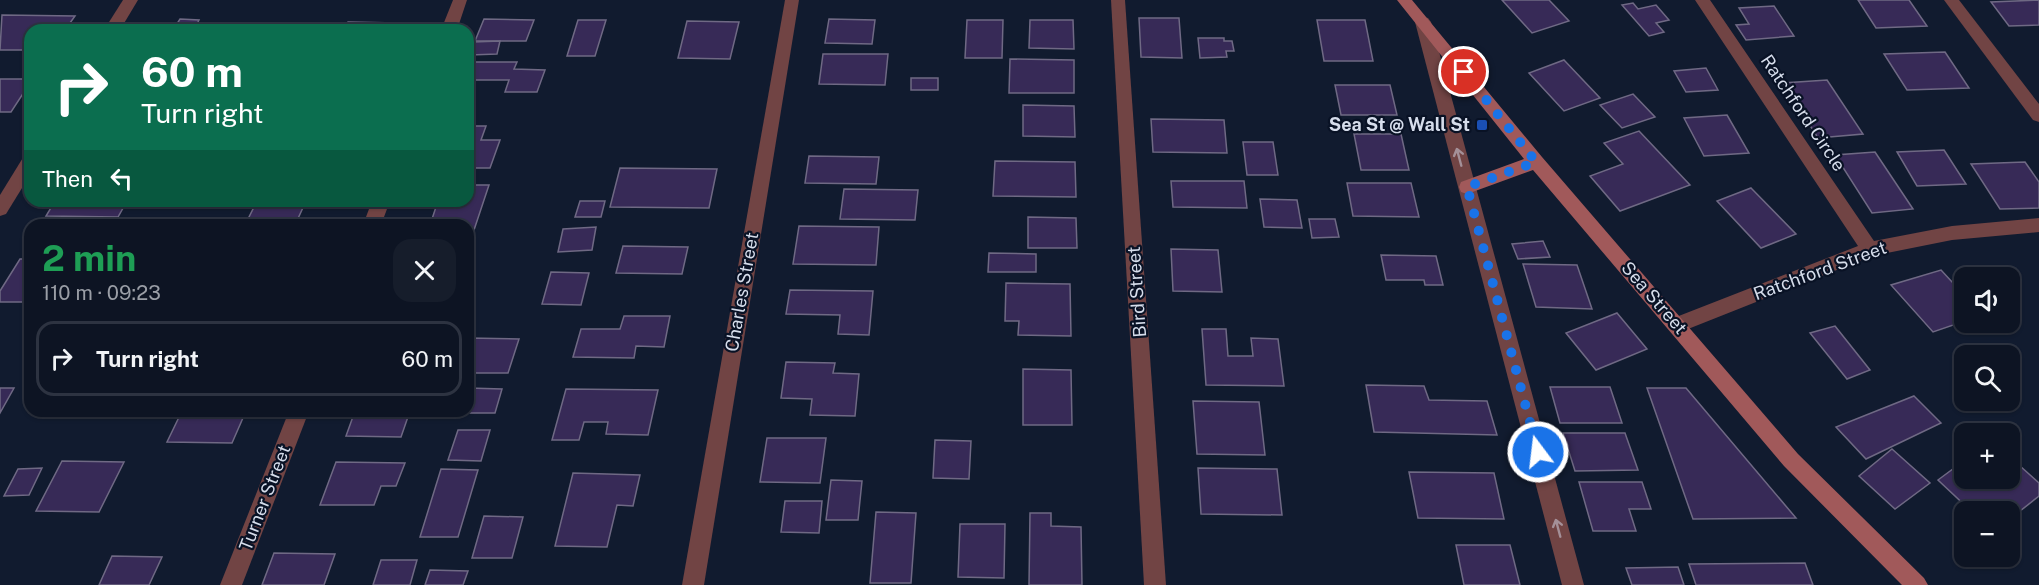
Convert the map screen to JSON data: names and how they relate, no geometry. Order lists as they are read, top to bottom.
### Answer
{
  "streets": {
    "street": [
      "Ratchford Circle",
      "Ratchford Street",
      "Charles Street",
      "Bird Street",
      "Sea Street",
      "Turner Street"
    ]
  },
  "crossings": [
    ["Ratchford Circle", "Ratchford Street"],
    ["Ratchford Street", "Sea Street"]
  ],
  "places": {
    "transit": ["Sea St @ Wall St"]
  },
  "page": {
    "turn": ["60 m", "Turn right"],
    "then": "Then",
    "heading": ["2 min", "110 m · 09:23"],
    "map_buttons": ["+", "−"],
    "list": [
      {
        "name": "Turn right",
        "value": "60 m"
      }
    ]
  }
}
